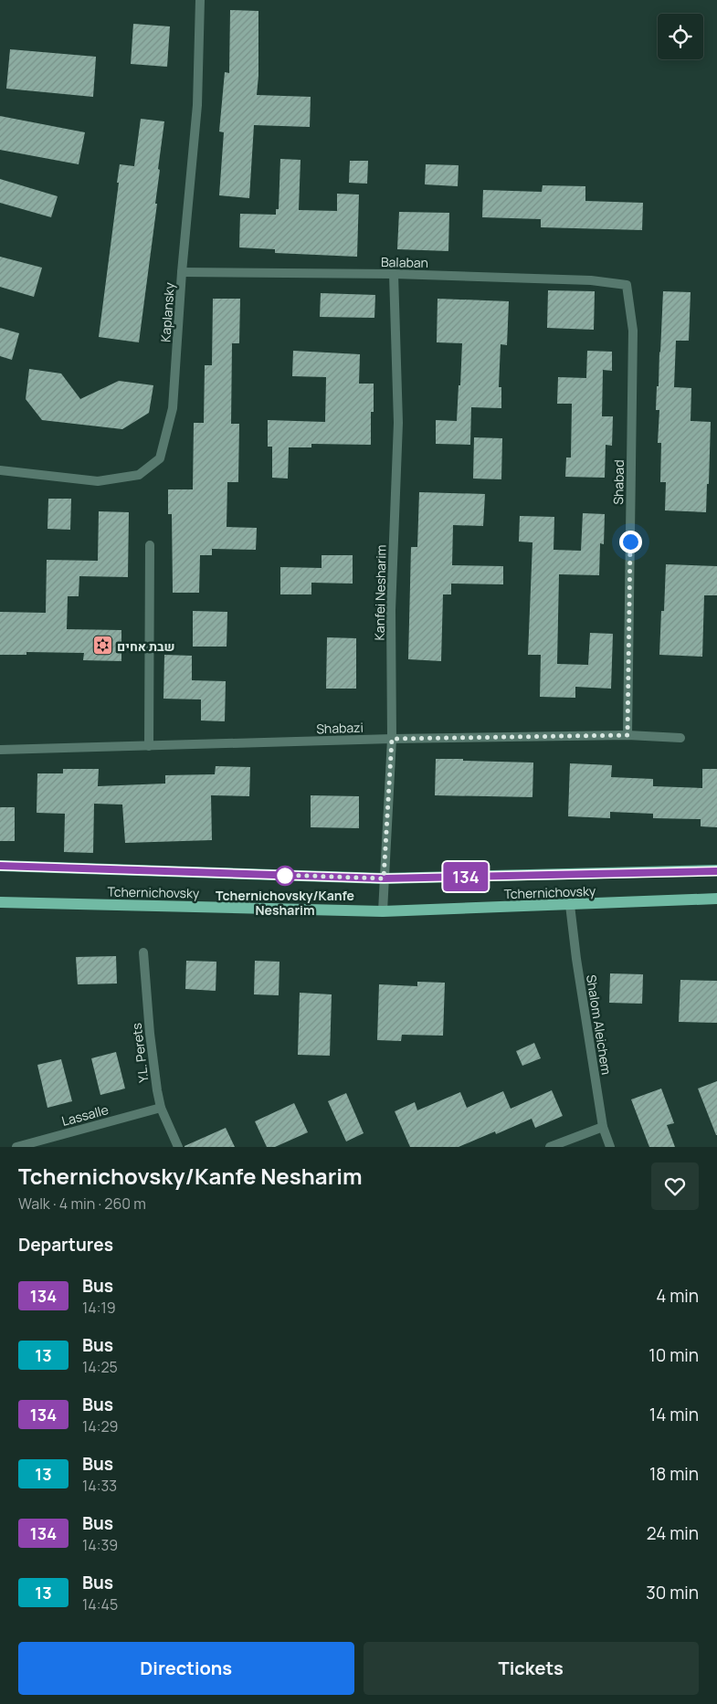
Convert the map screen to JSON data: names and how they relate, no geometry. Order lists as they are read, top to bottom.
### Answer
{
  "streets": {
    "main road": ["Tchernichovsky"],
    "street": [
      "Balaban",
      "Kaplansky",
      "Shabad",
      "Kanfei Nesharim",
      "Shabazi",
      "Shalom Aleichem",
      "Y.L. Perets",
      "Lassalle"
    ]
  },
  "crossings": [
    ["Balaban", "Kaplansky"],
    ["Balaban", "Shabad"],
    ["Balaban", "Kanfei Nesharim"],
    ["Shabad", "Shabazi"],
    ["Kanfei Nesharim", "Shabazi"],
    ["Kanfei Nesharim", "Tchernichovsky"],
    ["Tchernichovsky", "Shalom Aleichem"],
    ["Y.L. Perets", "Lassalle"]
  ],
  "places": {
    "synagogue": ["שבת אחים"],
    "other": ["Tchernichovsky/Kanfe Nesharim"]
  },
  "lines": ["bus line 134"],
  "page": {
    "on_map": "134",
    "heading": [
      ["Tchernichovsky/Kanfe Nesharim", "Walk · 4 min · 260 m"],
      "Departures"
    ],
    "list": [
      {
        "mark": "134",
        "name": "Bus",
        "note": "14:19",
        "value": "4 min"
      },
      {
        "mark": "13",
        "name": "Bus",
        "note": "14:25",
        "value": "10 min"
      },
      {
        "mark": "134",
        "name": "Bus",
        "note": "14:29",
        "value": "14 min"
      },
      {
        "mark": "13",
        "name": "Bus",
        "note": "14:33",
        "value": "18 min"
      },
      {
        "mark": "134",
        "name": "Bus",
        "note": "14:39",
        "value": "24 min"
      },
      {
        "mark": "13",
        "name": "Bus",
        "note": "14:45",
        "value": "30 min"
      }
    ],
    "buttons": ["Directions", "Tickets"]
  }
}
